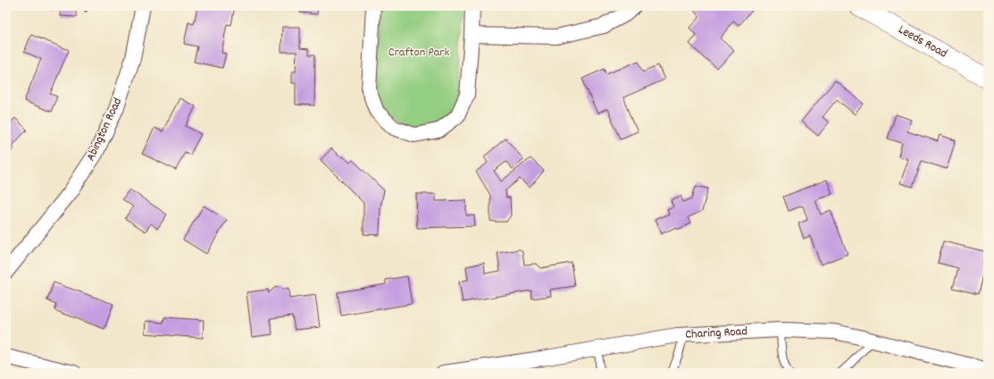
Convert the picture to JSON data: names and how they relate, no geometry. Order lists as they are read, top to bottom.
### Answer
{
  "streets": {
    "street": ["Leeds Road", "Abington Road", "Charing Road"]
  },
  "parks": ["Crafton Park"]
}
